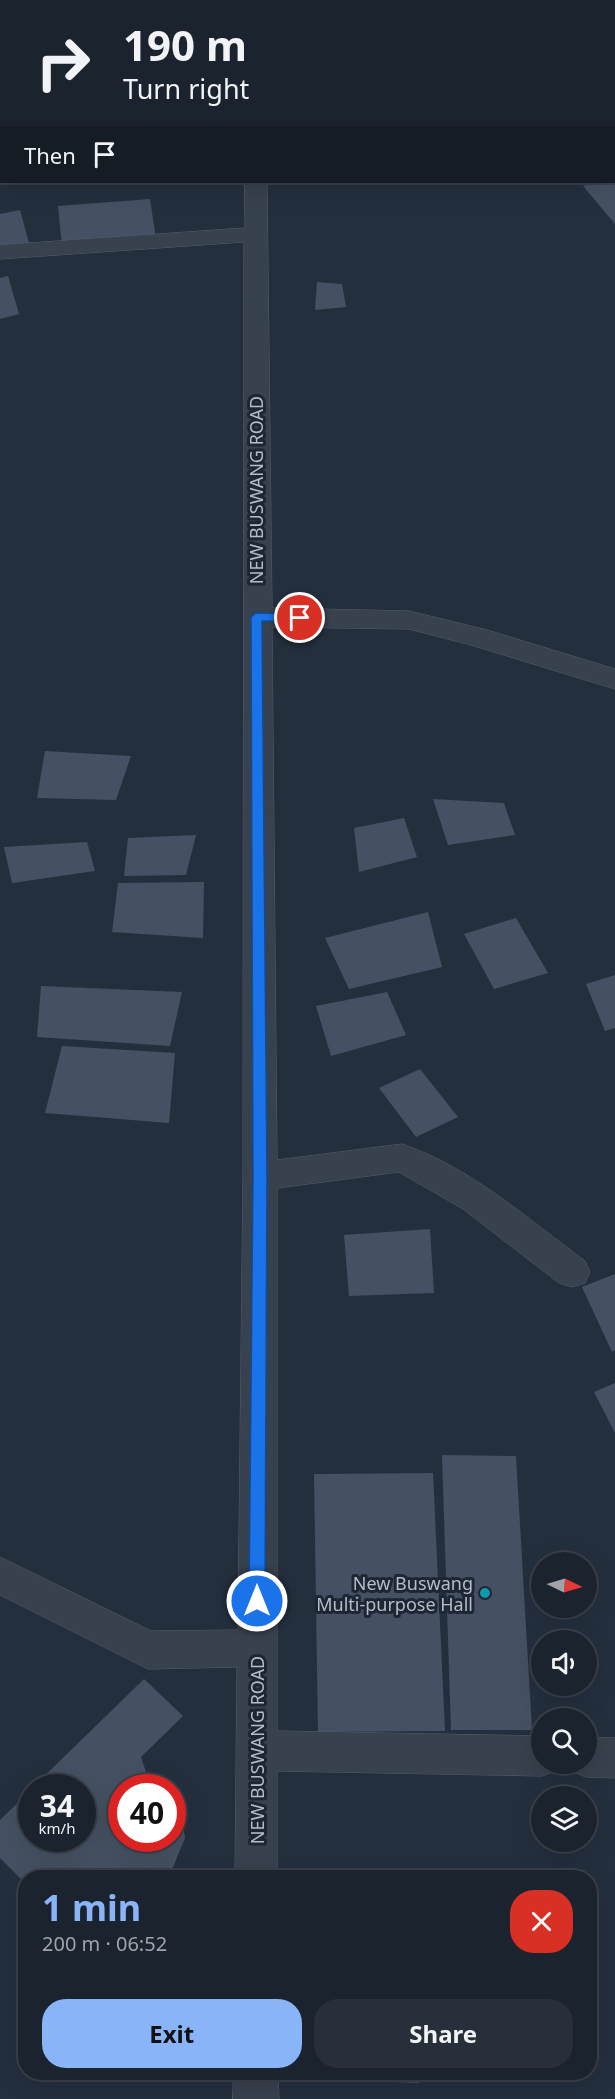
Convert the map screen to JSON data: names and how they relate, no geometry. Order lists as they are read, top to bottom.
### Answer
{
  "streets": {
    "street": ["NEW BUSWANG ROAD"]
  },
  "places": ["New Buswang Multi-purpose Hall"],
  "north": "right",
  "page": {
    "turn": ["190 m", "Turn right"],
    "then": "Then",
    "speed": "34 km/h",
    "limit": "40",
    "heading": ["1 min", "200 m · 06:52"],
    "buttons": ["Exit", "Share"]
  }
}
